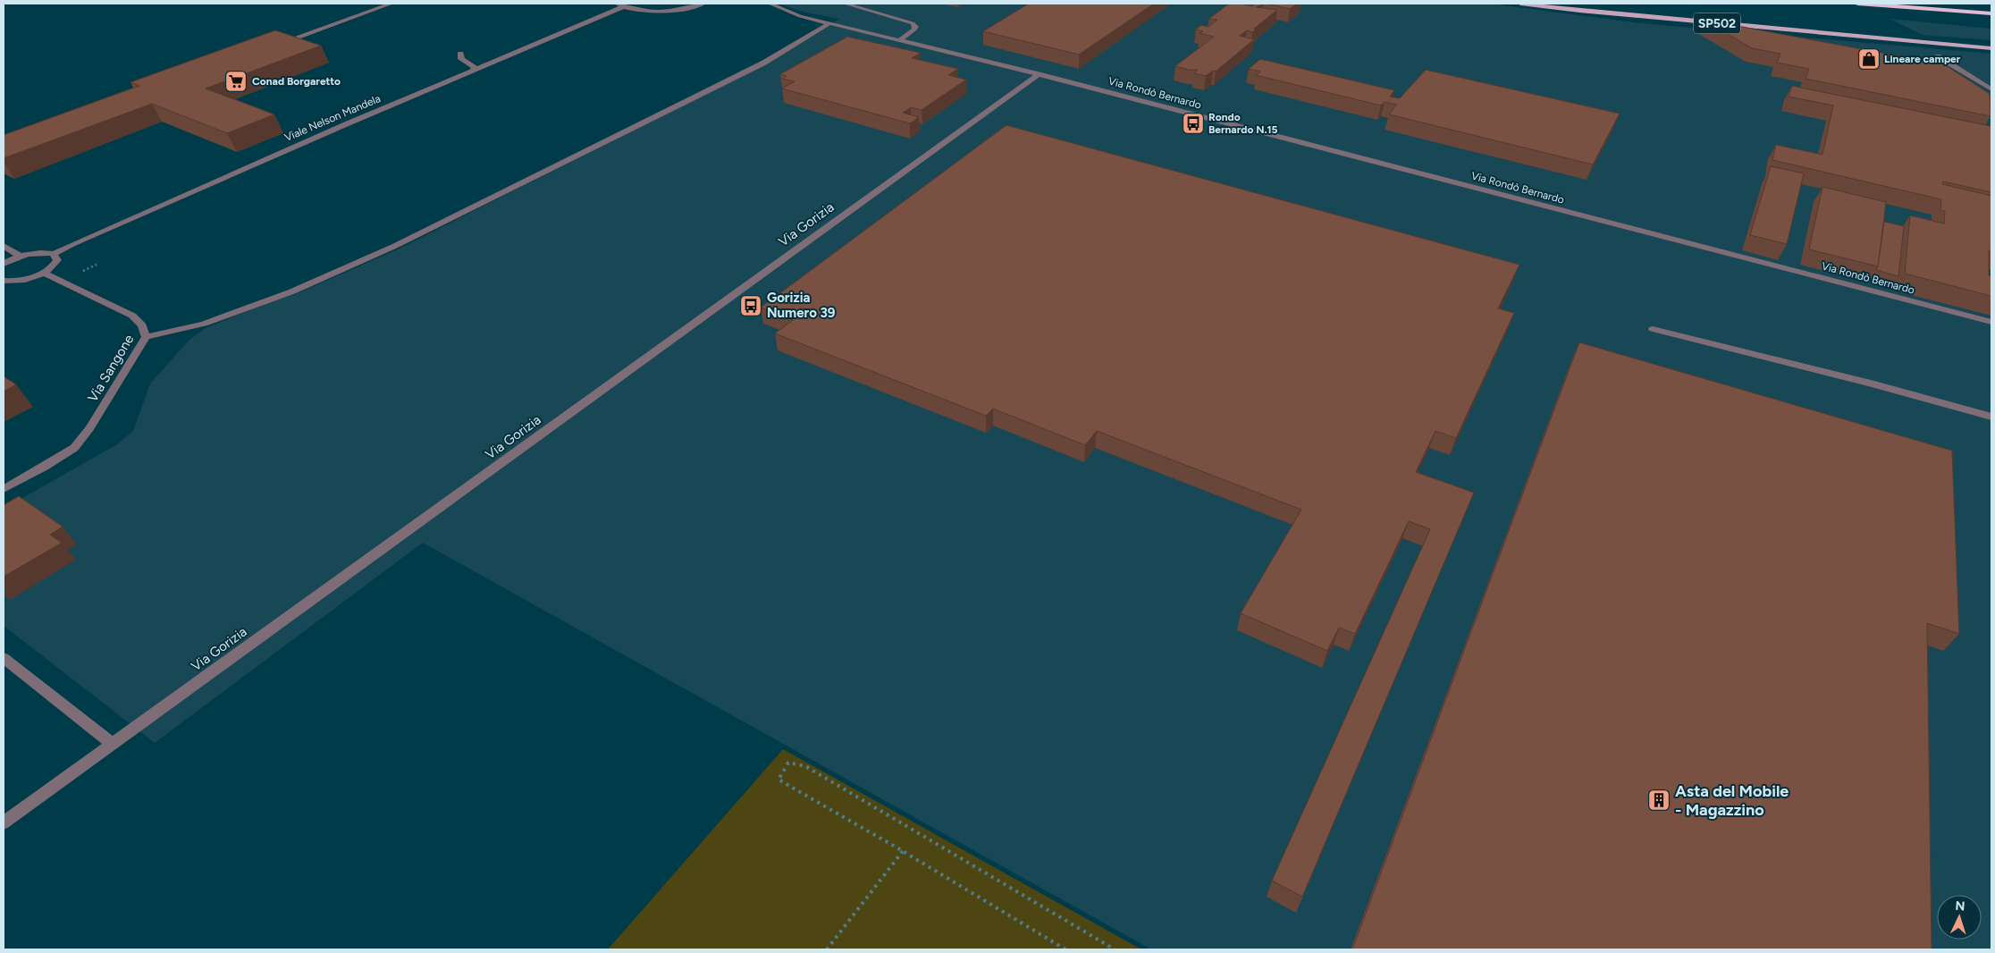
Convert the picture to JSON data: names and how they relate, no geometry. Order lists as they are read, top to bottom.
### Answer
{
  "streets": {
    "main road": ["SP502"],
    "street": [
      "Via Rondò Bernardo",
      "Viale Nelson Mandela",
      "Via Gorizia",
      "Via Sangone"
    ]
  },
  "crossings": [
    ["Via Rondò Bernardo", "Via Gorizia"]
  ],
  "places": {
    "shop": ["Lineare camper"],
    "supermarket": ["Conad Borgaretto"],
    "bus stop": ["Rondo Bernardo N.15", "Gorizia Numero 39"],
    "building": ["Asta del Mobile - Magazzino"]
  },
  "north": "top"
}
